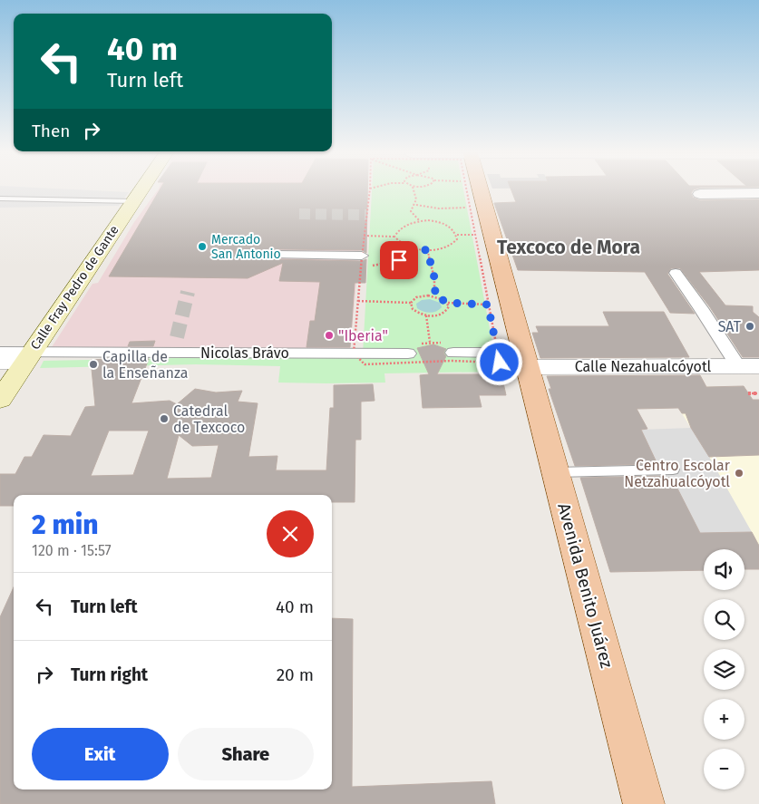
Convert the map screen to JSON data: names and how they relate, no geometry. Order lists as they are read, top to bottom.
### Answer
{
  "streets": {
    "main road": ["Calle Fray Pedro de Gante", "Avenida Benito Juárez"],
    "street": ["Nicolas Brávo", "Calle Nezahualcóyotl"]
  },
  "crossings": [
    ["Calle Fray Pedro de Gante", "Nicolas Brávo"],
    ["Calle Nezahualcóyotl", "Avenida Benito Juárez"]
  ],
  "districts": ["Texcoco de Mora"],
  "places": [
    "Mercado San Antonio",
    "SAT",
    "\"Iberia\"",
    "Capilla de la Enseñanza",
    "Catedral de Texcoco",
    "Centro Escolar Netzahualcóyotl"
  ],
  "page": {
    "turn": ["40 m", "Turn left"],
    "then": "Then",
    "heading": ["2 min", "120 m · 15:57"],
    "map_buttons": ["+", "−"],
    "list": [
      {
        "name": "Turn left",
        "value": "40 m"
      },
      {
        "name": "Turn right",
        "value": "20 m"
      }
    ],
    "buttons": ["Exit", "Share"]
  }
}
